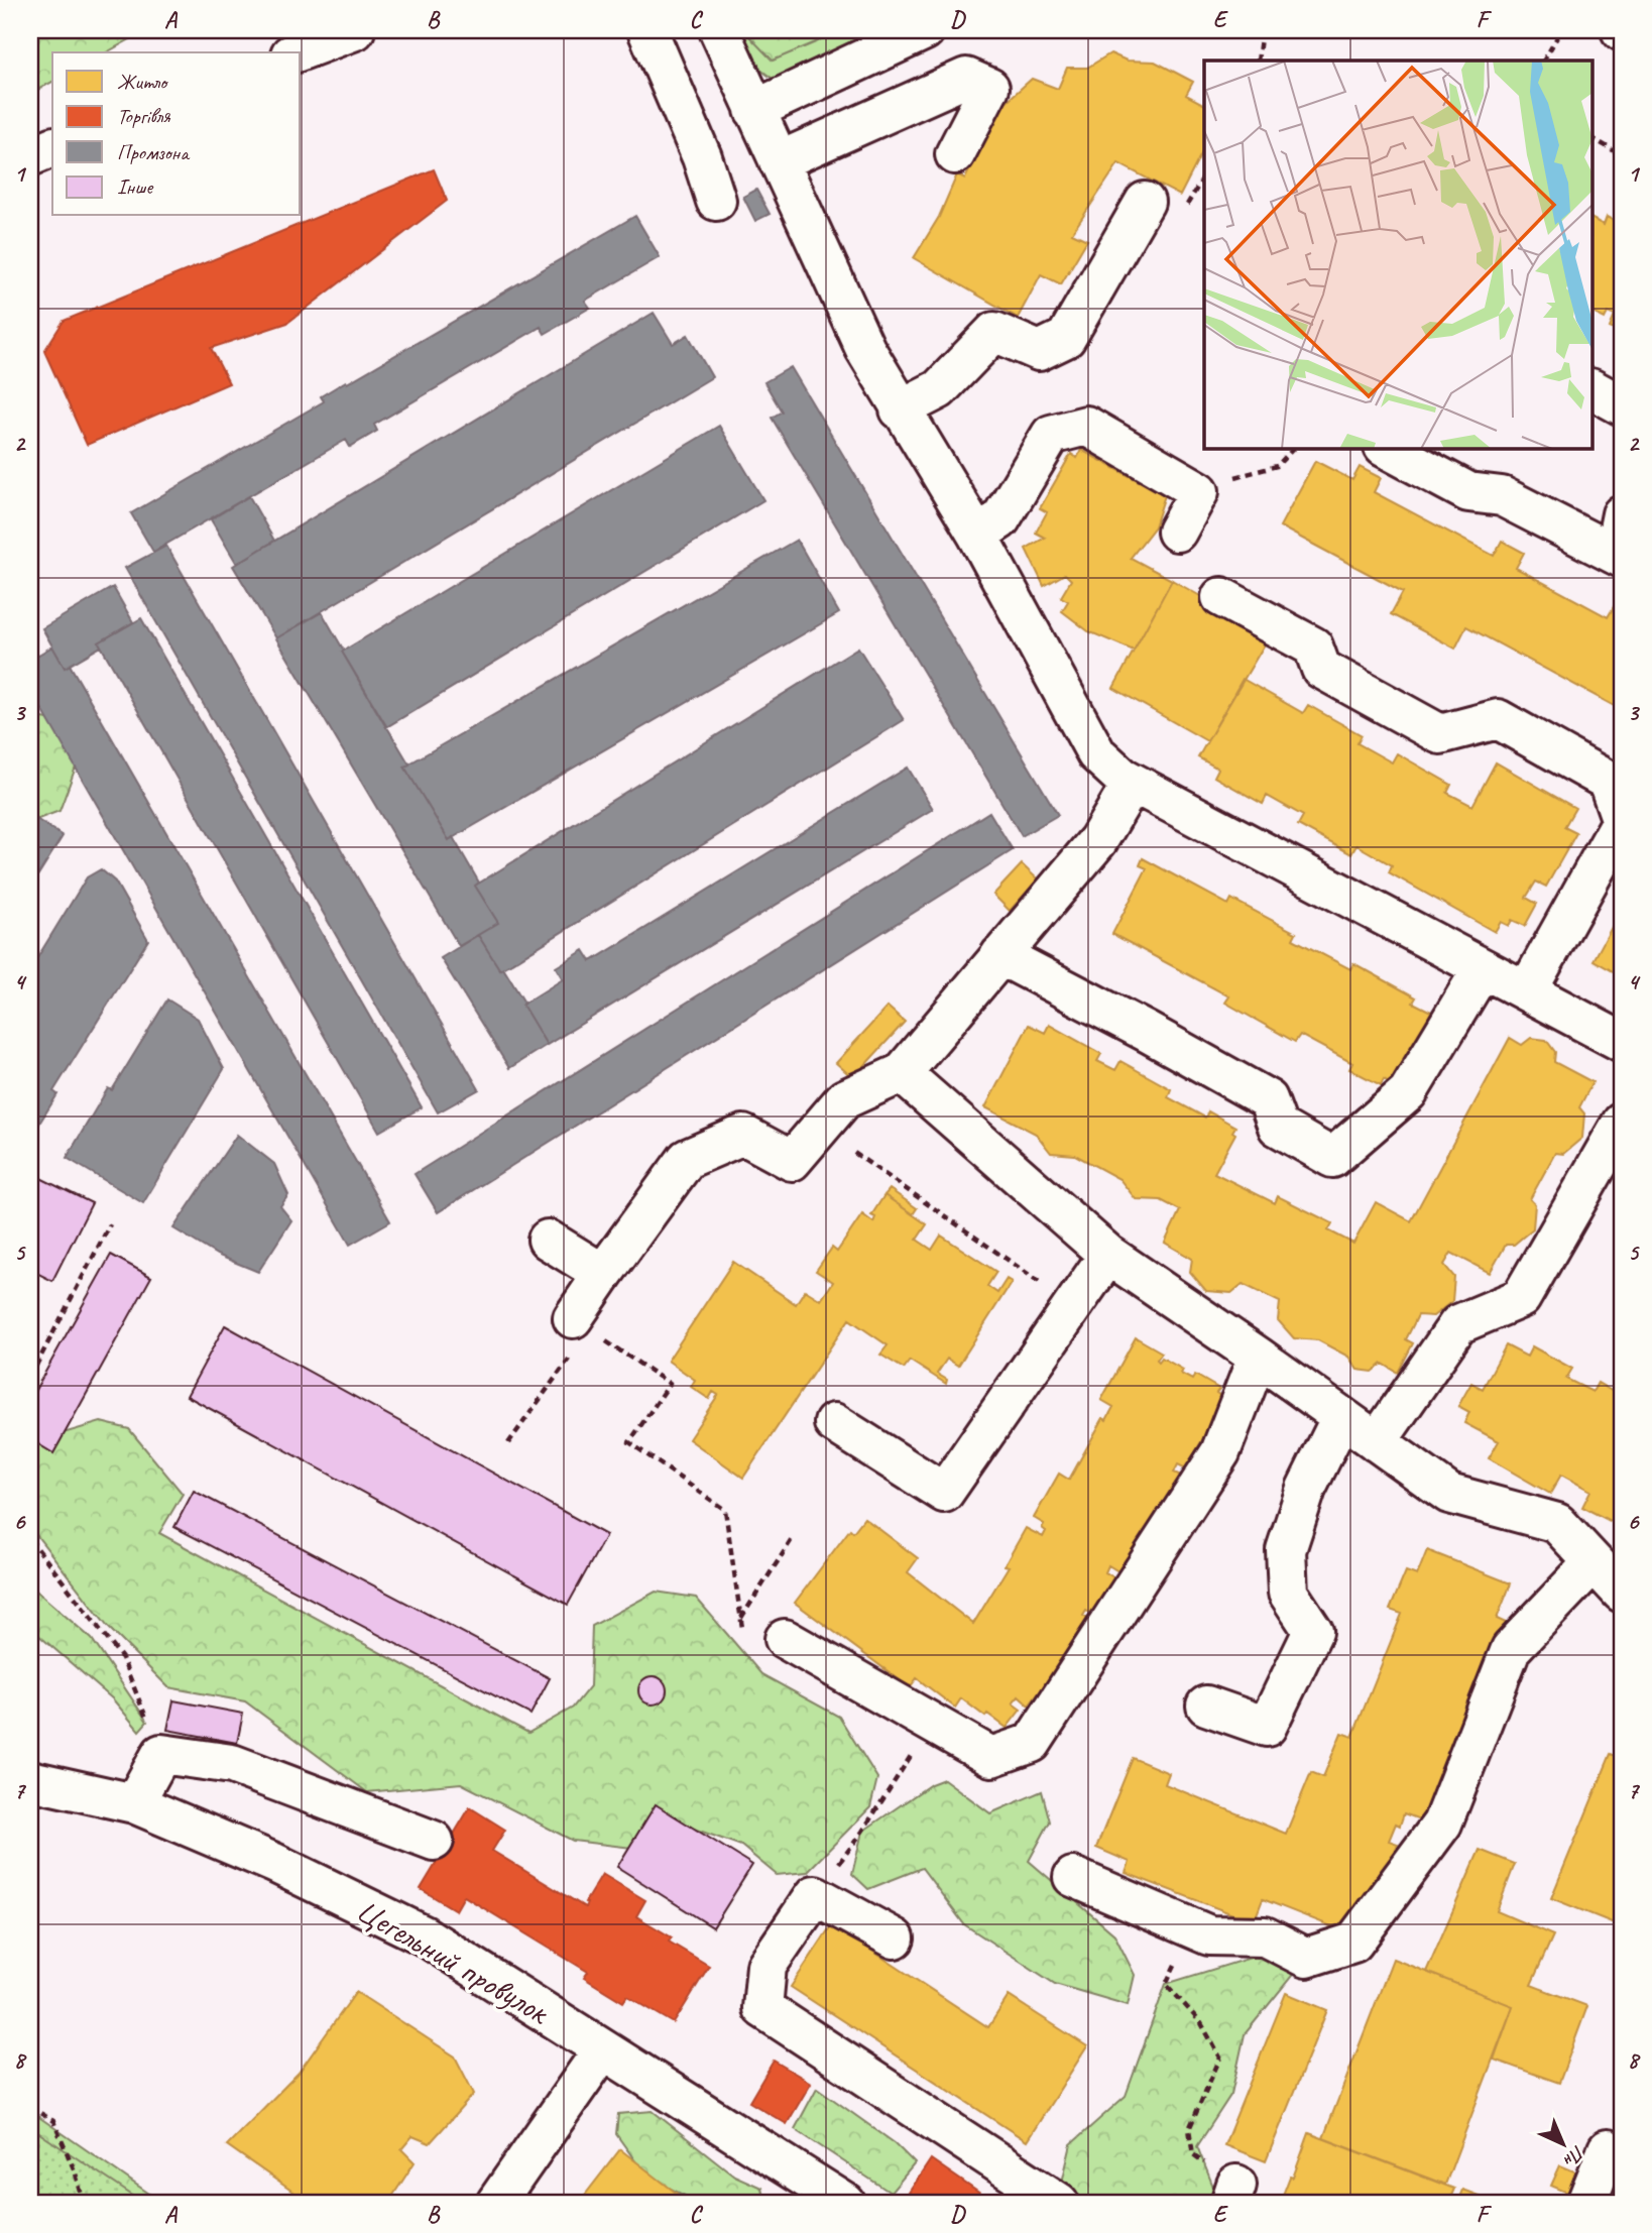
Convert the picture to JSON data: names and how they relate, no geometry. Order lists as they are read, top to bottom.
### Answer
{
  "streets": {
    "main road": ["Цегельний провулок"]
  },
  "legend": [
    "Житло",
    "Торгівля",
    "Промзона",
    "Інше"
  ],
  "north": "bottom right",
  "grid": {
    "columns": [
      "A",
      "B",
      "C",
      "D",
      "E",
      "F"
    ],
    "rows": [
      "1",
      "2",
      "3",
      "4",
      "5",
      "6",
      "7",
      "8"
    ]
  }
}
